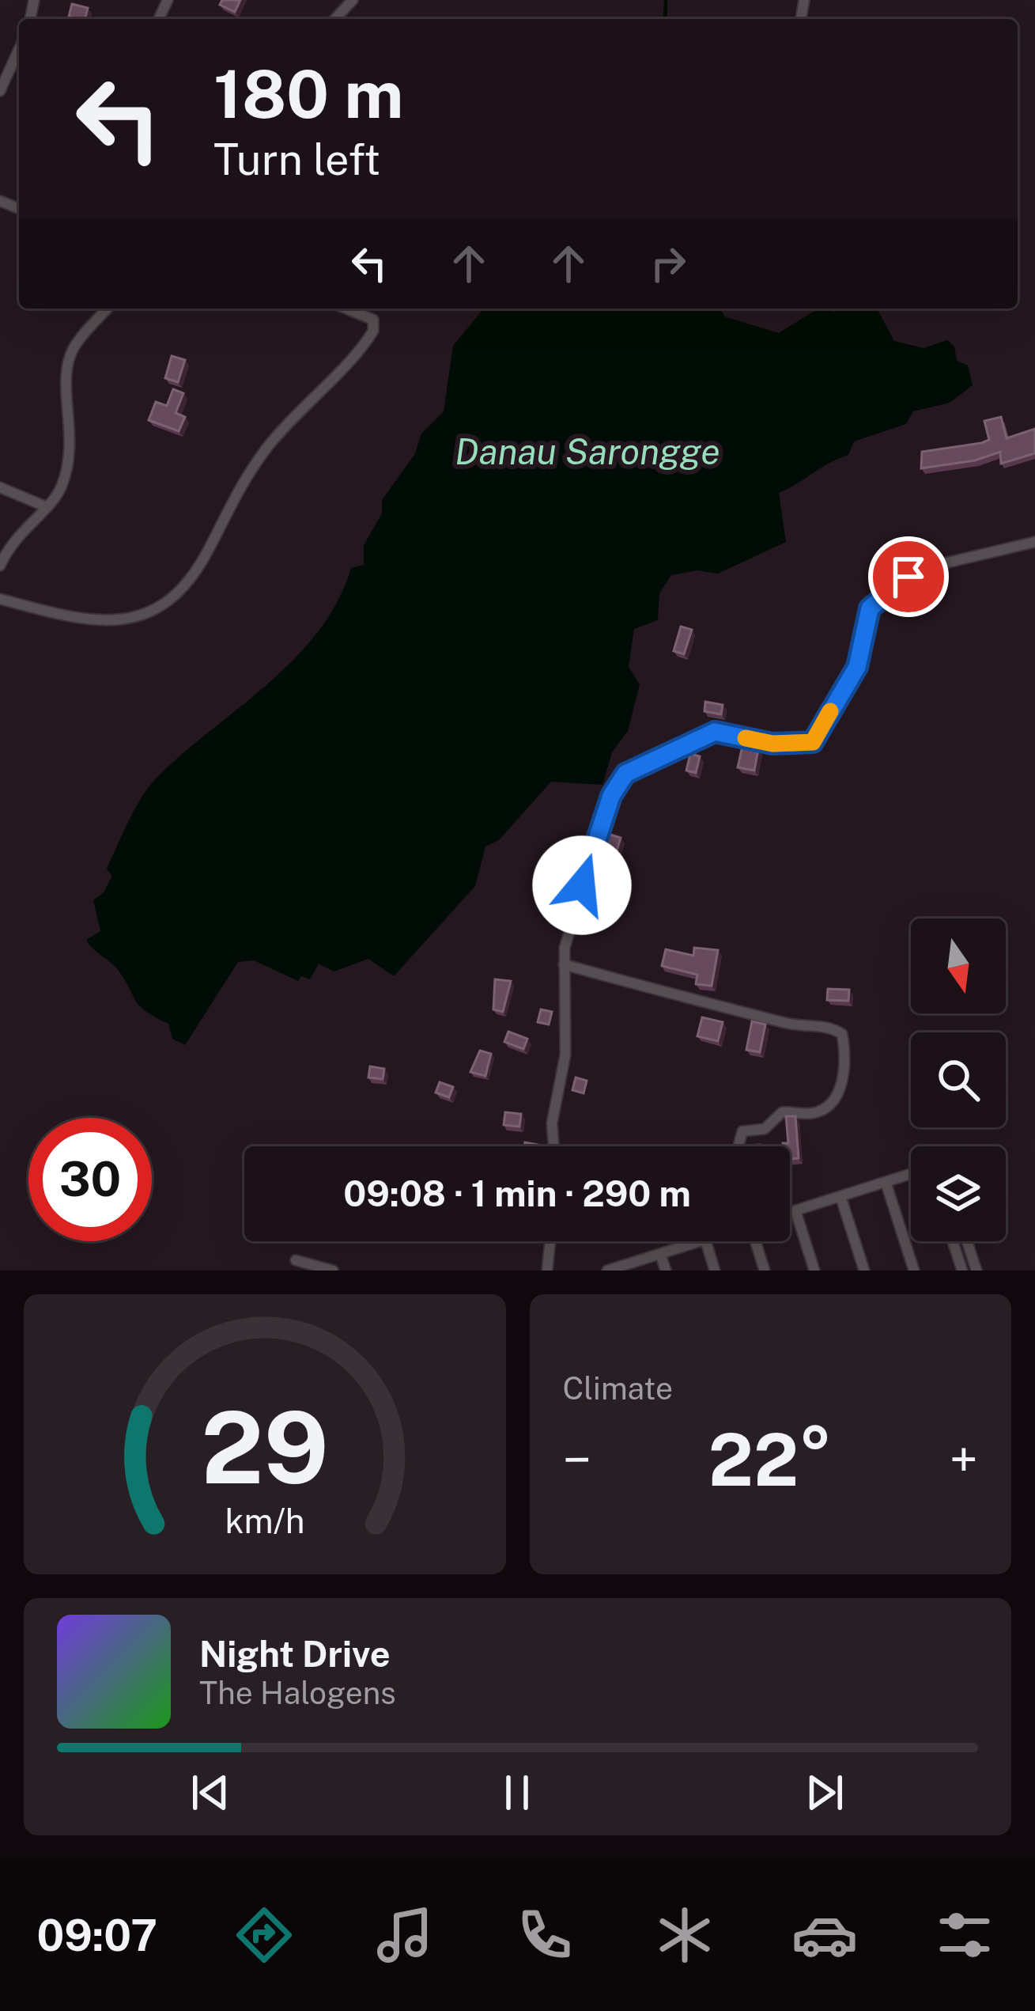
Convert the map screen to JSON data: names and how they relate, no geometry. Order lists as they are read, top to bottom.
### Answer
{
  "water": ["Danau Sarongge"],
  "north": "bottom",
  "page": {
    "turn": ["180 m", "Turn left"],
    "limit": "30",
    "trip": "09:08 · 1 min · 290 m",
    "tile": "Climate",
    "heat": ["−", "22°", "+"],
    "song": ["Night Drive", "The Halogens"],
    "tabs": "09:07",
    "gauge": ["29", "km/h"]
  }
}
